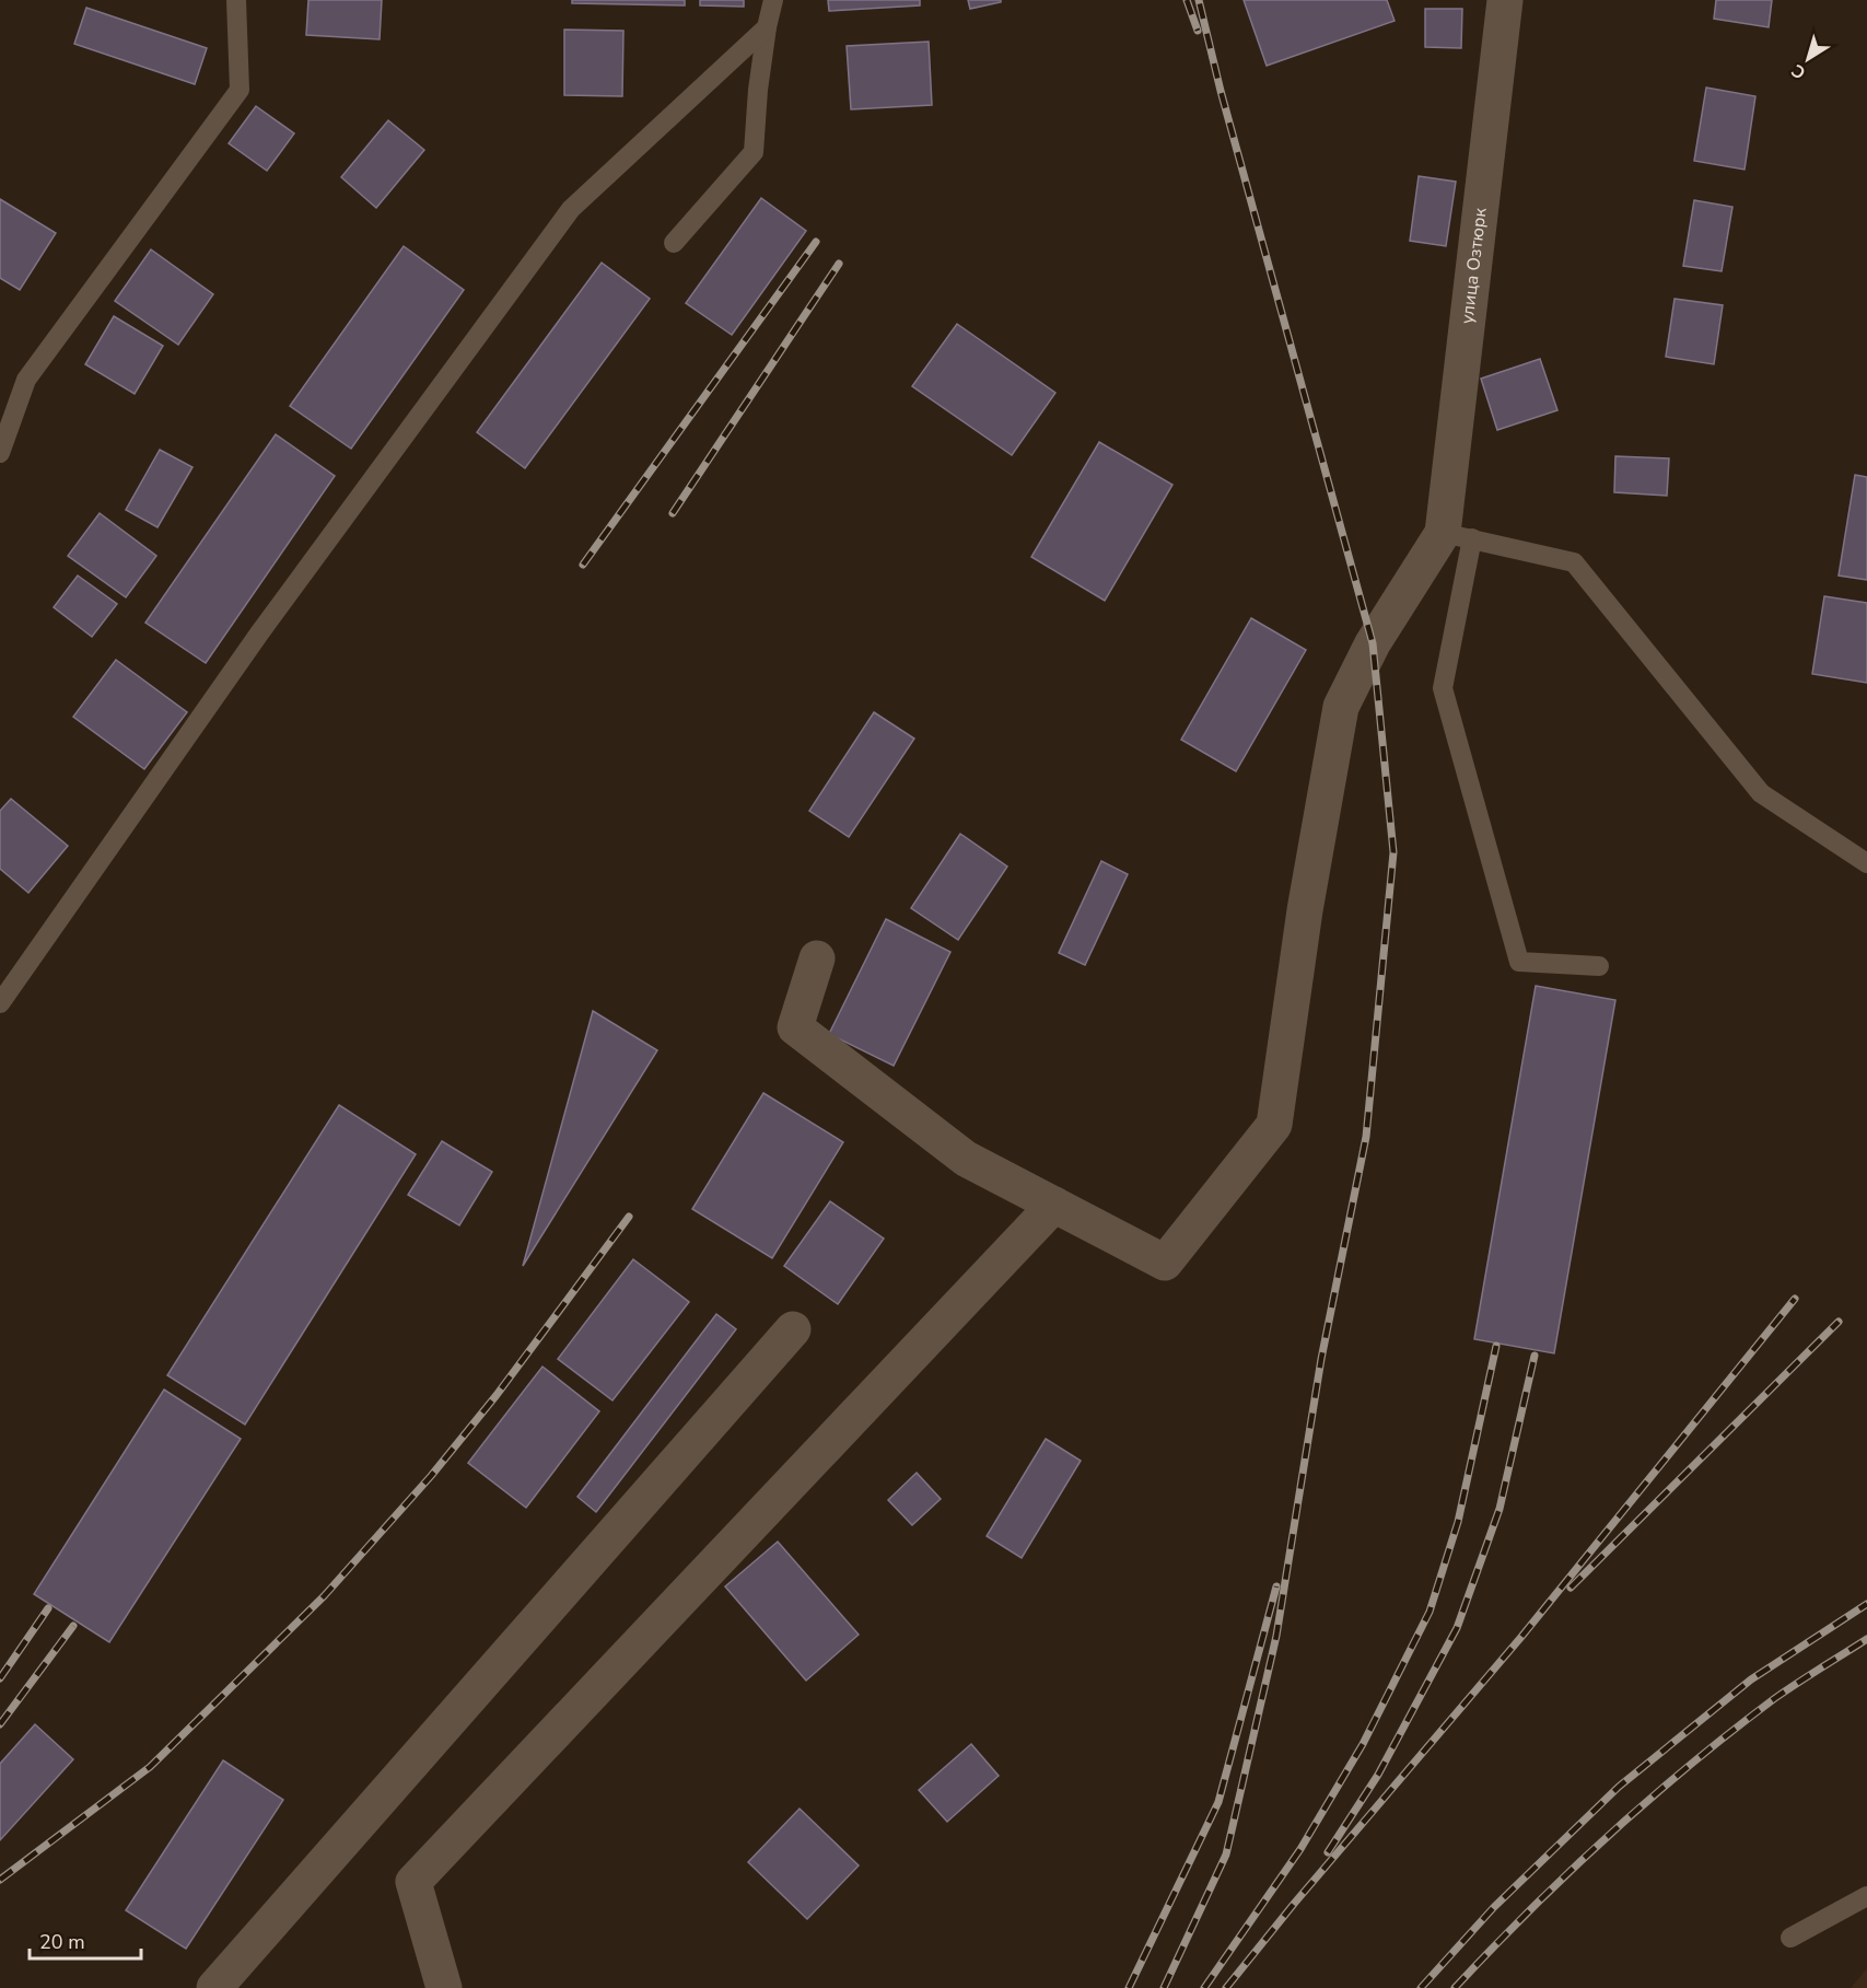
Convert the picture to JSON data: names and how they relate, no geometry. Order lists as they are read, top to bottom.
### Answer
{
  "streets": {
    "street": ["улица Озтюрк"]
  },
  "scale_bar": "20 m",
  "north": "bottom left"
}
